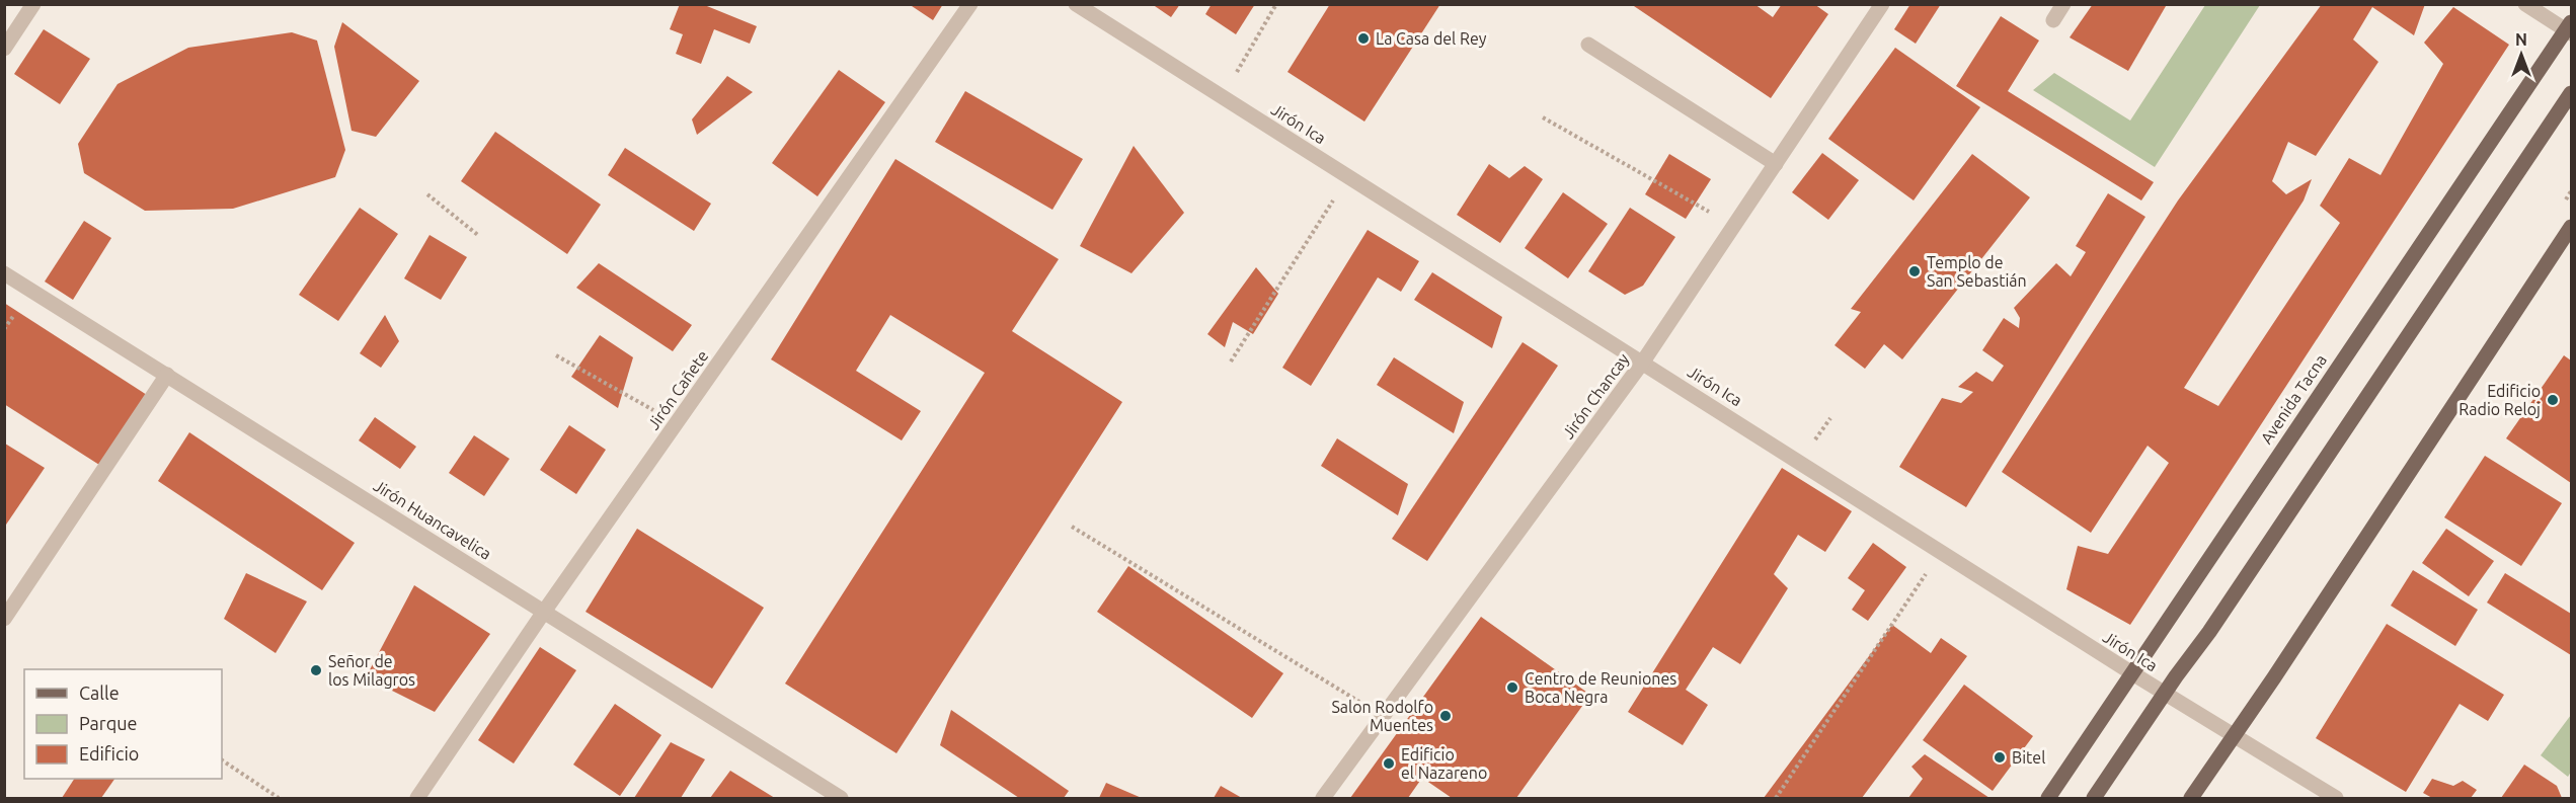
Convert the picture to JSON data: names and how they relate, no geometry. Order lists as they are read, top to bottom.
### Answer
{
  "streets": {
    "main road": ["Avenida Tacna"],
    "street": [
      "Jirón Ica",
      "Jirón Cañete",
      "Jirón Chancay",
      "Jirón Huancavelica"
    ]
  },
  "crossings": [
    ["Jirón Ica", "Jirón Chancay"],
    ["Jirón Ica", "Avenida Tacna"],
    ["Jirón Cañete", "Jirón Huancavelica"]
  ],
  "places": [
    "La Casa del Rey",
    "Templo de San Sebastián",
    "Edificio Radio Reloj",
    "Señor de los Milagros",
    "Centro de Reuniones Boca Negra",
    "Salon Rodolfo Muentes",
    "Bitel",
    "Edificio el Nazareno"
  ],
  "legend": ["Calle", "Parque", "Edificio"],
  "north": "top"
}
